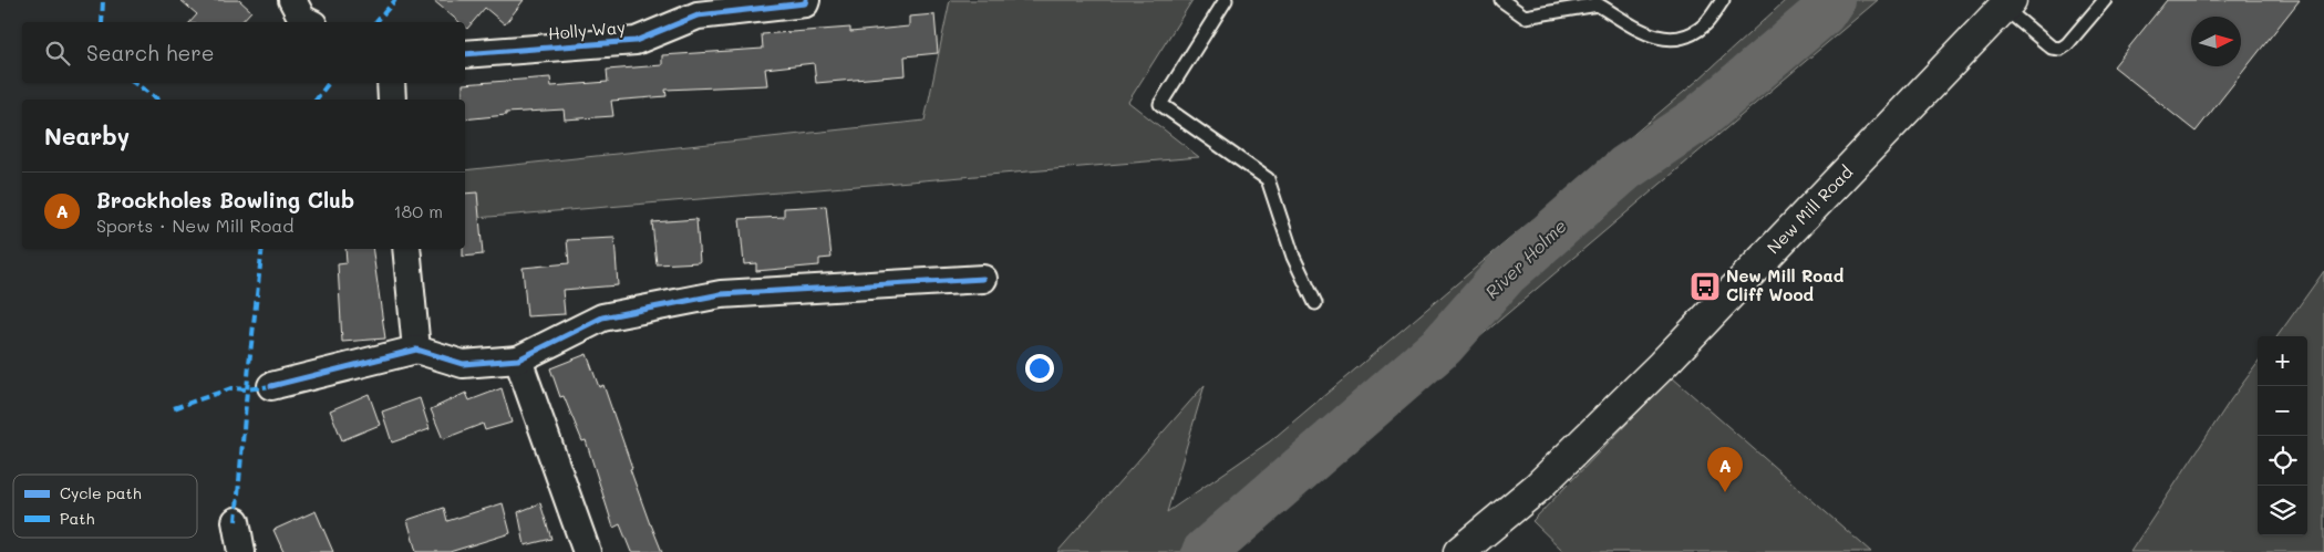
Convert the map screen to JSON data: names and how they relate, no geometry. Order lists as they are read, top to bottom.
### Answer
{
  "streets": {
    "main road": ["New Mill Road"],
    "street": ["Holly Way"]
  },
  "water": ["River Holme"],
  "places": {
    "bus stop": ["New Mill Road Cliff Wood"]
  },
  "legend": ["Cycle path", "Path"],
  "north": "right",
  "page": {
    "search": "Search here",
    "heading": "Nearby",
    "list": [
      {
        "mark": "A",
        "name": "Brockholes Bowling Club",
        "note": "Sports · New Mill Road",
        "value": "180 m"
      }
    ],
    "map_buttons": ["+", "−"],
    "pins": "A"
  }
}
